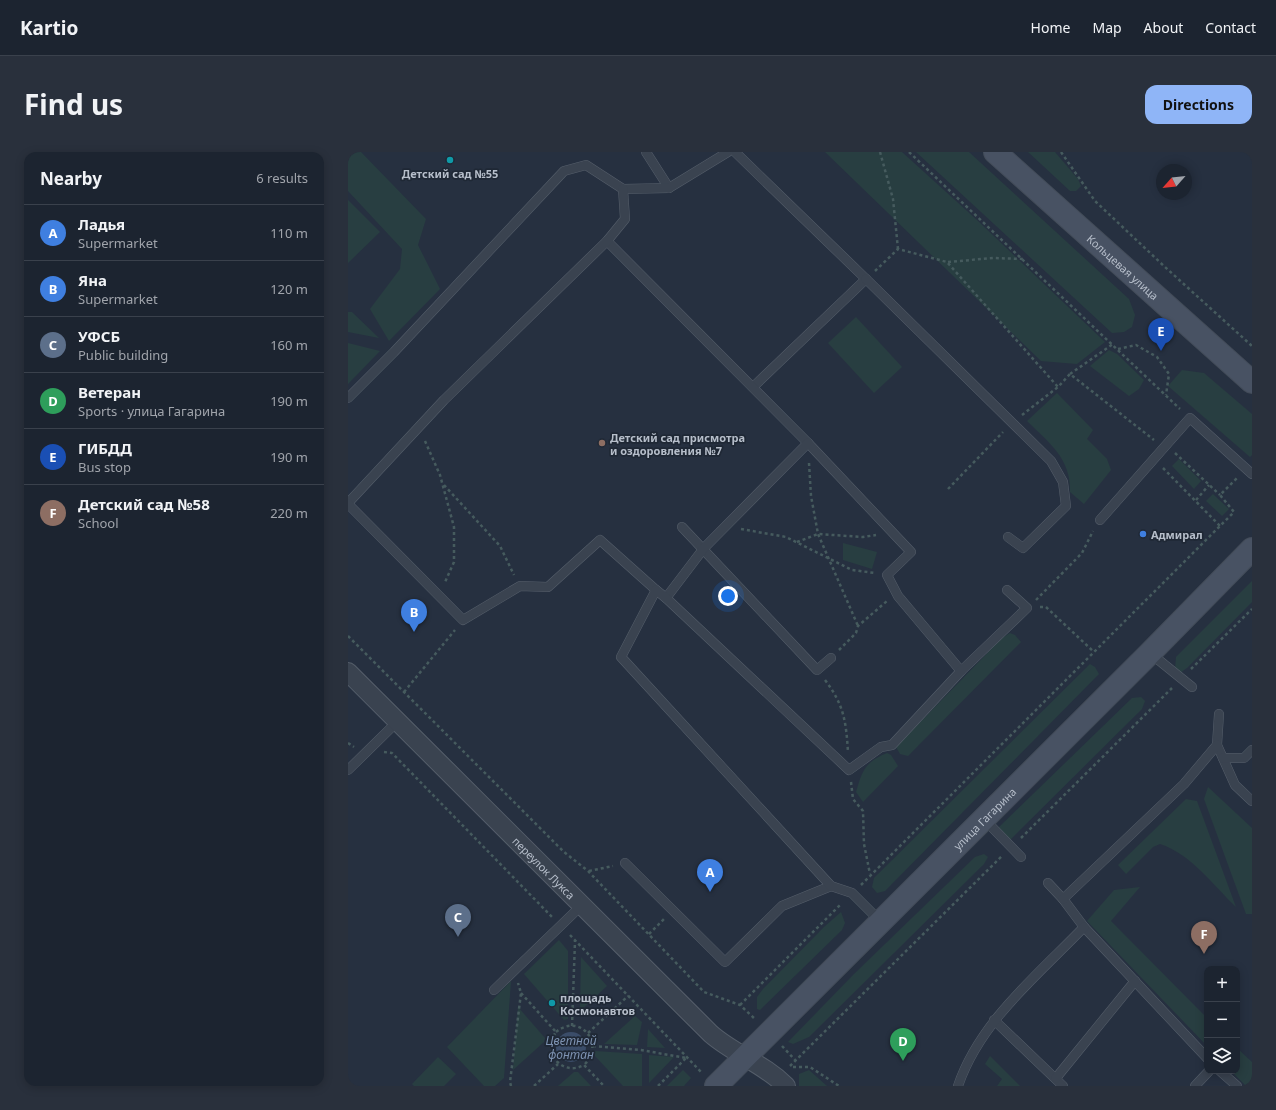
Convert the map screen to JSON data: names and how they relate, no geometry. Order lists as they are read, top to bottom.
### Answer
{
  "streets": {
    "main road": ["Кольцевая улица", "улица Гагарина"],
    "street": ["переулок Лукса"]
  },
  "crossings": [
    ["улица Гагарина", "переулок Лукса"]
  ],
  "water": ["Цветной фонтан"],
  "places": [
    "Детский сад №55",
    "Детский сад присмотра и оздоровления №7",
    "Адмирал",
    "площадь Космонавтов"
  ],
  "north": "bottom left",
  "page": {
    "header": "Kartio",
    "nav": [
      "Home",
      "Map",
      "About",
      "Contact"
    ],
    "title": "Find us",
    "buttons": "Directions",
    "heading": ["Nearby", "6 results"],
    "list": [
      {
        "mark": "A",
        "name": "Ладья",
        "note": "Supermarket",
        "value": "110 m"
      },
      {
        "mark": "B",
        "name": "Яна",
        "note": "Supermarket",
        "value": "120 m"
      },
      {
        "mark": "C",
        "name": "УФСБ",
        "note": "Public building",
        "value": "160 m"
      },
      {
        "mark": "D",
        "name": "Ветеран",
        "note": "Sports · улица Гагарина",
        "value": "190 m"
      },
      {
        "mark": "E",
        "name": "ГИБДД",
        "note": "Bus stop",
        "value": "190 m"
      },
      {
        "mark": "F",
        "name": "Детский сад №58",
        "note": "School",
        "value": "220 m"
      }
    ],
    "pins": [
      "E",
      "B",
      "A",
      "C",
      "F",
      "D"
    ],
    "map_buttons": ["+", "−"]
  }
}
